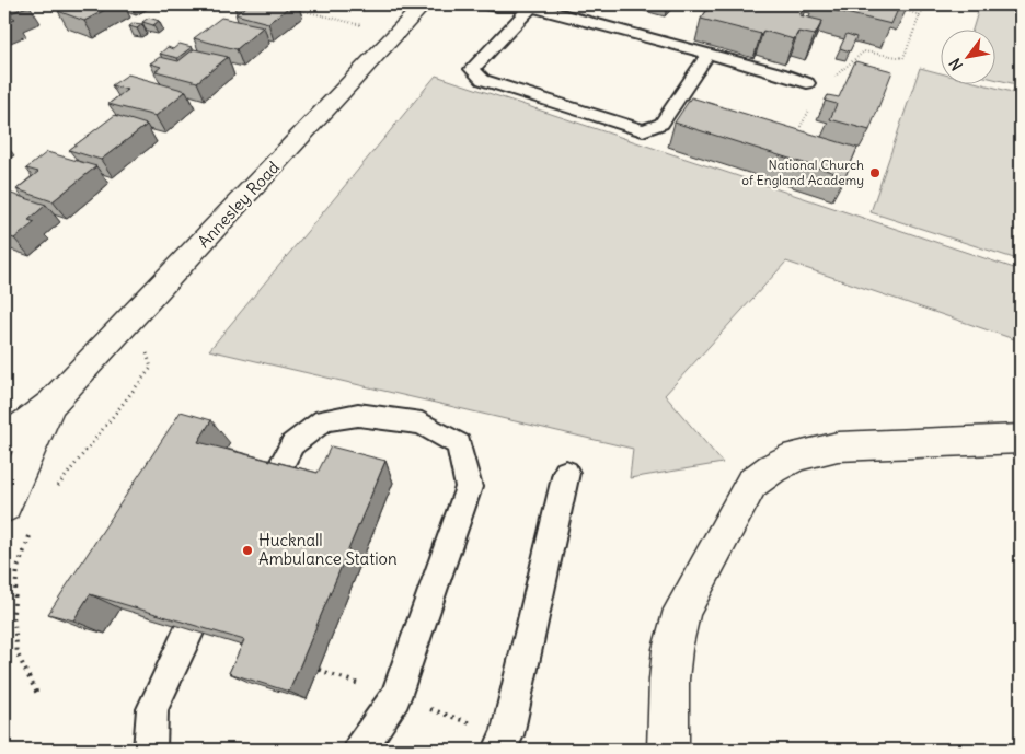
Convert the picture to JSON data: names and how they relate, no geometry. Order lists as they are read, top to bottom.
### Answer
{
  "streets": {
    "street": ["Annesley Road"]
  },
  "places": ["National Church of England Academy", "Hucknall Ambulance Station"],
  "north": "bottom left"
}
